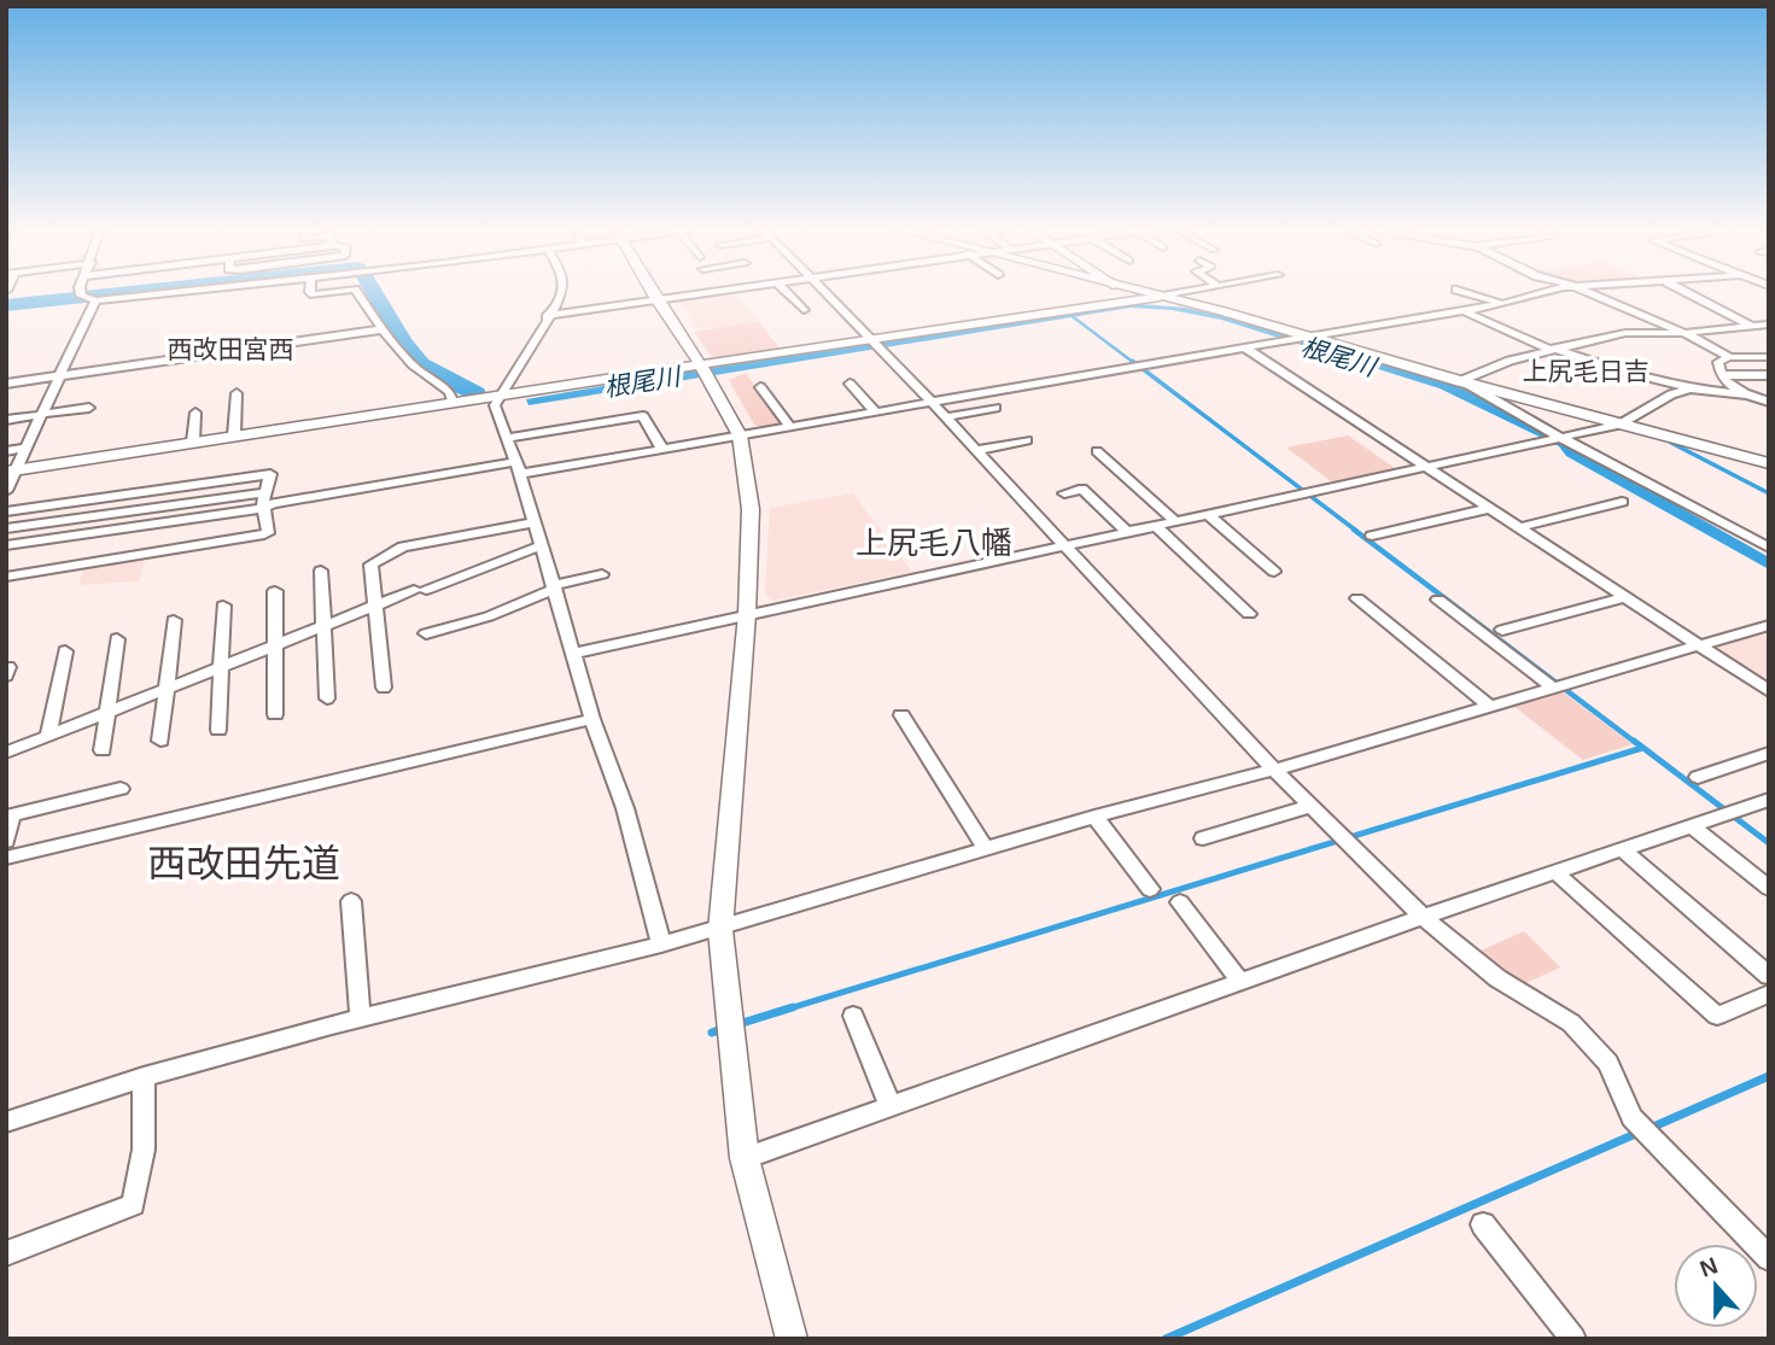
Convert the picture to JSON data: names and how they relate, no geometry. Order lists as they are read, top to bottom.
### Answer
{
  "districts": [
    "西改田宮西",
    "上尻毛日吉",
    "上尻毛八幡",
    "西改田先道"
  ],
  "water": ["根尾川"],
  "north": "top"
}
